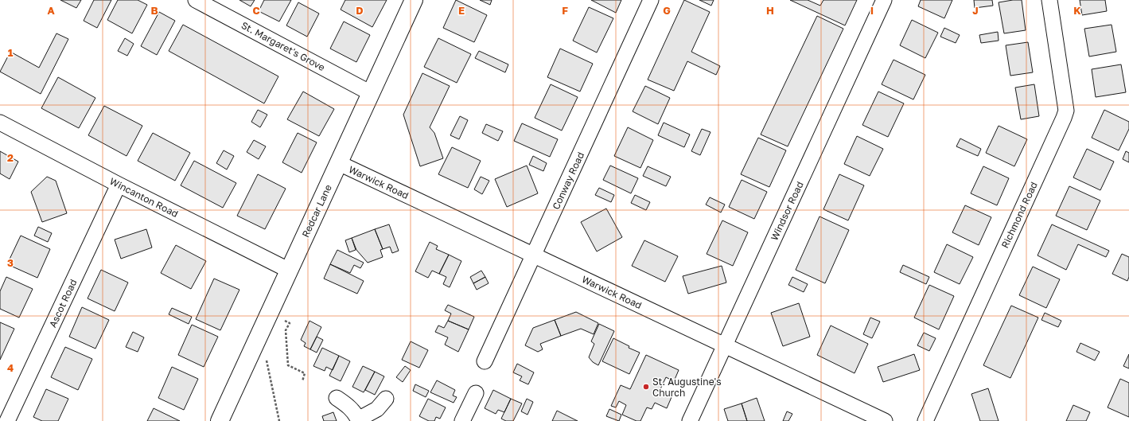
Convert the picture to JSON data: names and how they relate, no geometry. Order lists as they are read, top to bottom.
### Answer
{
  "streets": {
    "main road": ["Redcar Lane"],
    "street": [
      "St. Margaret's Grove",
      "Conway Road",
      "Warwick Road",
      "Wincanton Road",
      "Windsor Road",
      "Richmond Road",
      "Ascot Road"
    ]
  },
  "crossings": [
    ["St. Margaret's Grove", "Redcar Lane"],
    ["Conway Road", "Warwick Road"],
    ["Warwick Road", "Redcar Lane"],
    ["Warwick Road", "Windsor Road"],
    ["Wincanton Road", "Redcar Lane"],
    ["Wincanton Road", "Ascot Road"]
  ],
  "places": ["St. Augustine's Church"],
  "grid": {
    "columns": [
      "A",
      "B",
      "C",
      "D",
      "E",
      "F",
      "G",
      "H",
      "I",
      "J",
      "K"
    ],
    "rows": [
      "1",
      "2",
      "3",
      "4"
    ]
  }
}
